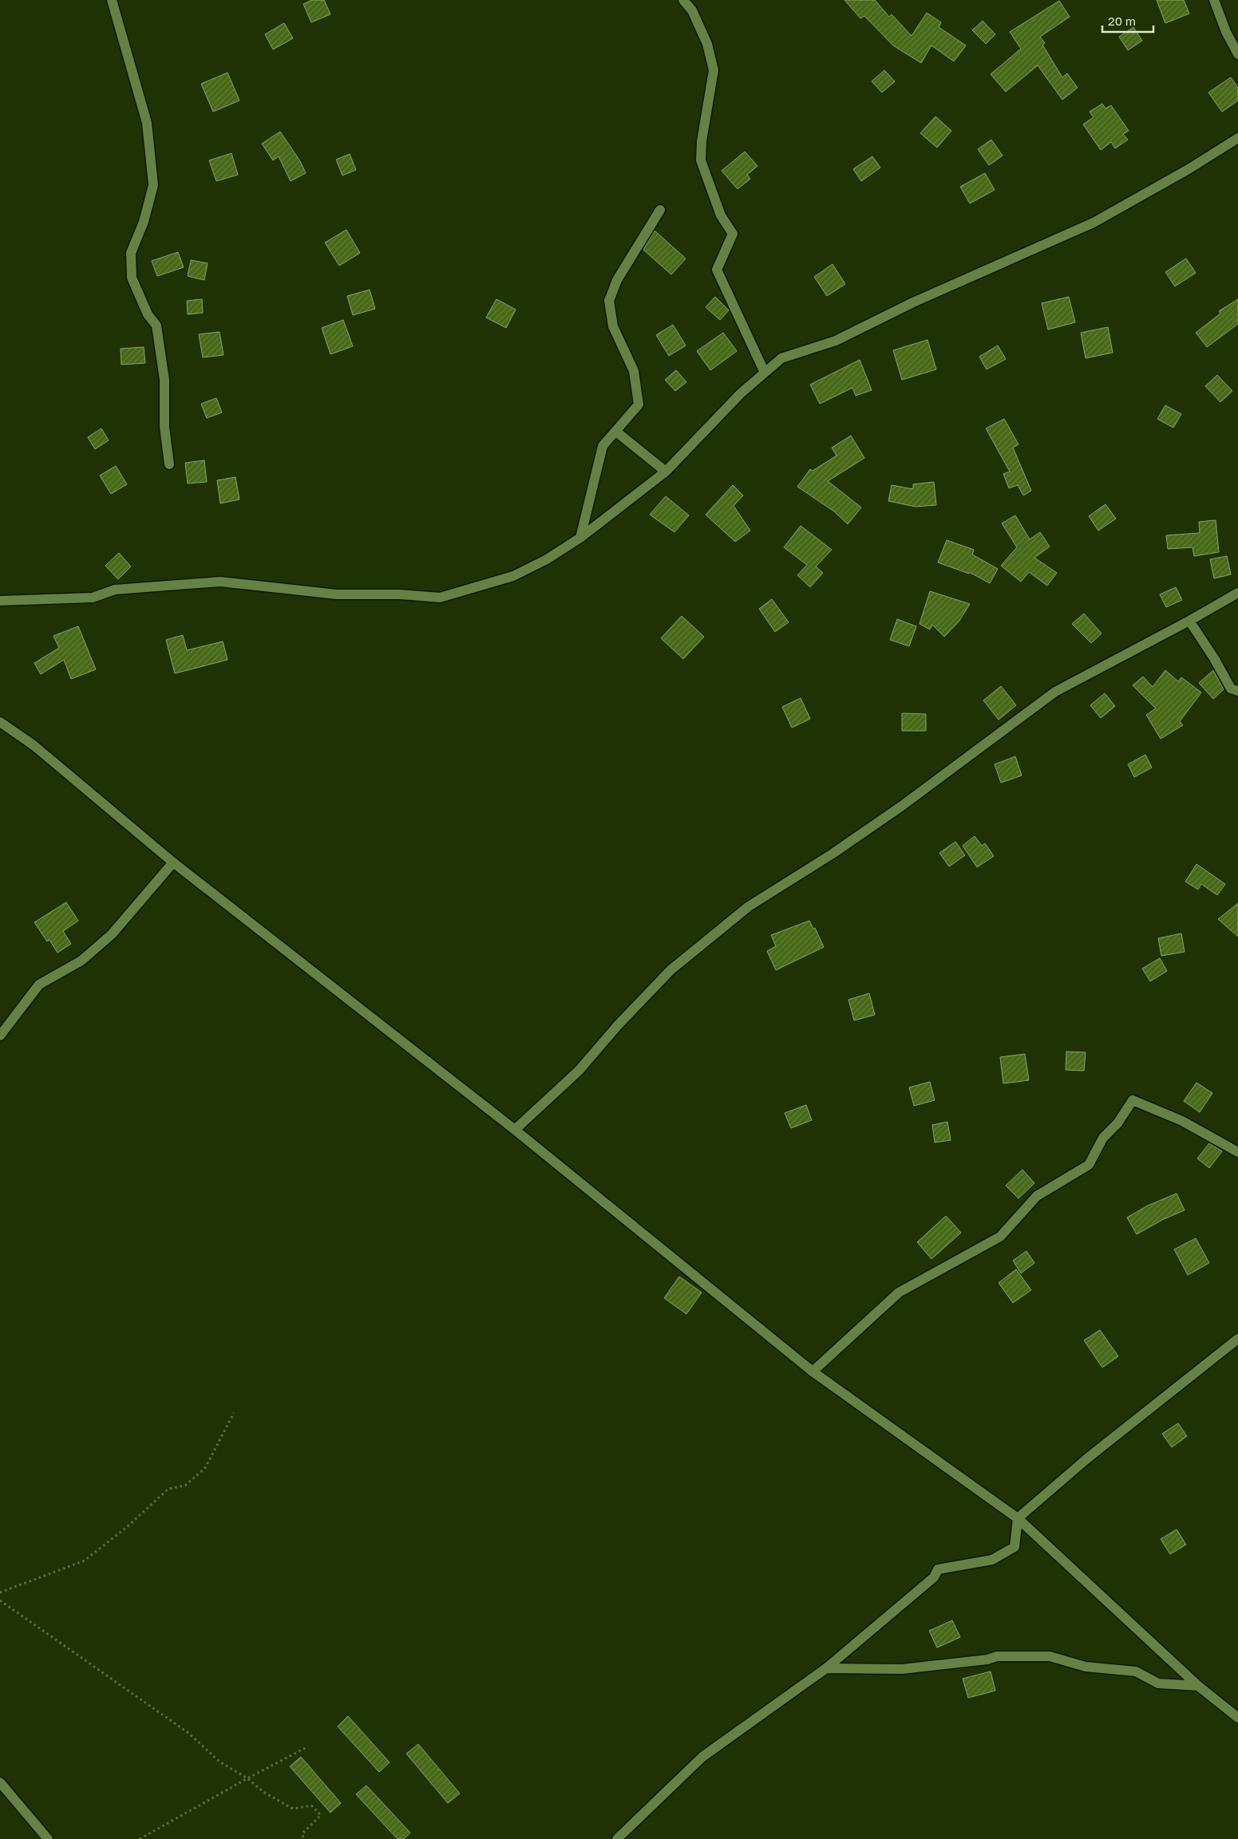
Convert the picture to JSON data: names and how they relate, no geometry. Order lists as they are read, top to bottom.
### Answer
{
  "scale_bar": "20 m"
}
